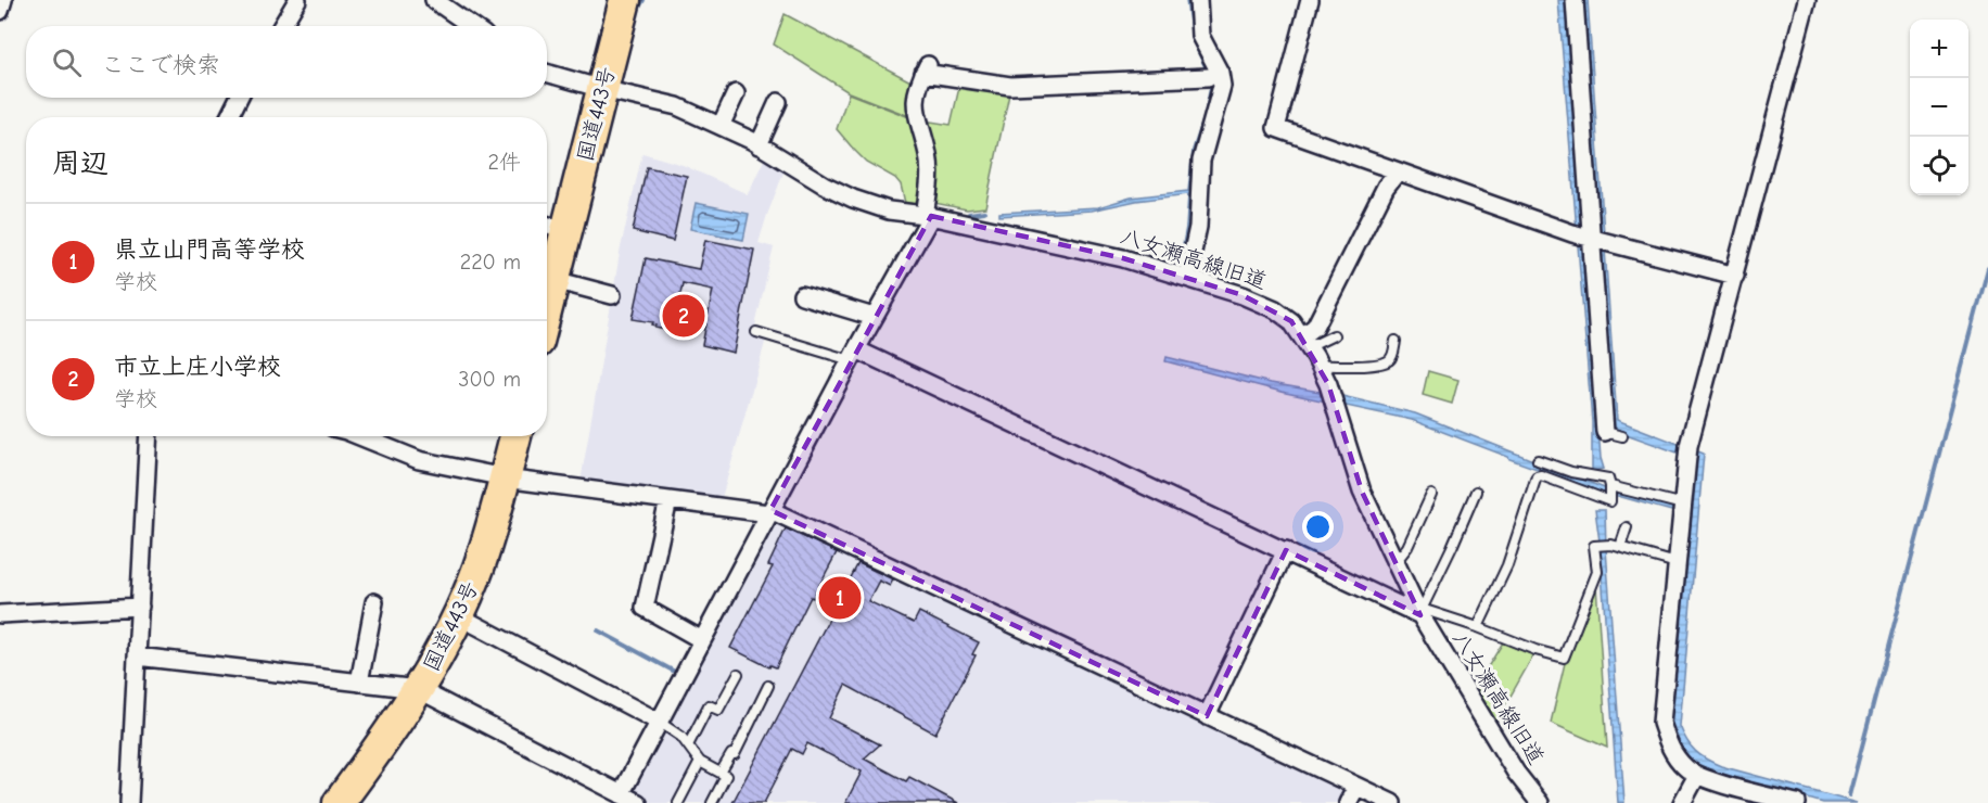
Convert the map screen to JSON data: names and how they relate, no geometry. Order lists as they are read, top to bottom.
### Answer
{
  "streets": {
    "highway": ["国道443号"],
    "street": ["八女瀬高線旧道"]
  },
  "crossings": [
    ["国道443号", "八女瀬高線旧道"]
  ],
  "page": {
    "map_buttons": ["+", "−"],
    "search": "ここで検索",
    "heading": ["周辺", "2件"],
    "list": [
      {
        "mark": "1",
        "name": "県立山門高等学校",
        "note": "学校",
        "value": "220 m"
      },
      {
        "mark": "2",
        "name": "市立上庄小学校",
        "note": "学校",
        "value": "300 m"
      }
    ],
    "pins": ["2", "1"]
  }
}
